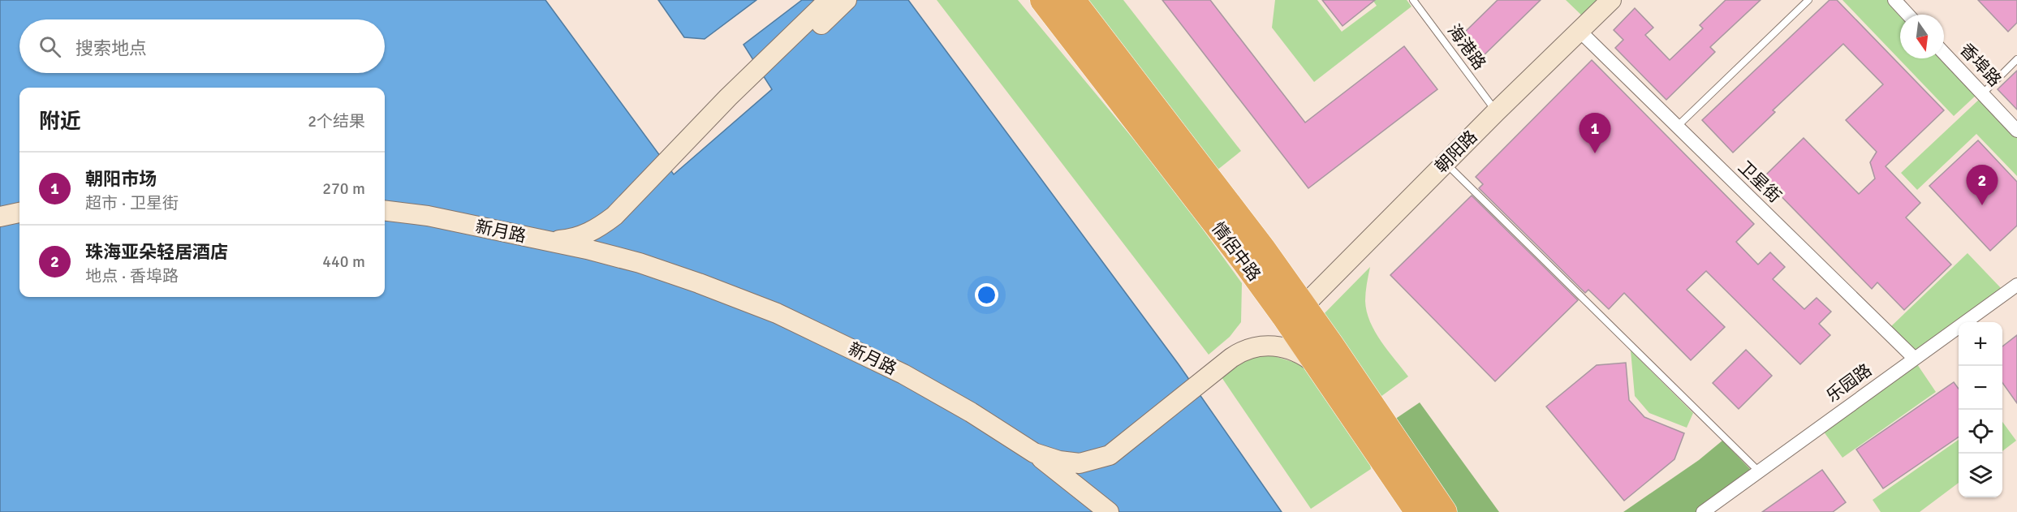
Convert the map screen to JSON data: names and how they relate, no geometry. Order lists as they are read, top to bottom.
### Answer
{
  "streets": {
    "highway": ["情侶中路"],
    "street": [
      "香埠路",
      "朝阳路",
      "卫星街",
      "新月路",
      "乐园路"
    ],
    "lane": ["海港路"]
  },
  "crossings": [
    ["海港路", "朝阳路"],
    ["朝阳路", "卫星街"],
    ["朝阳路", "情侶中路"],
    ["卫星街", "乐园路"],
    ["新月路", "情侶中路"]
  ],
  "north": "bottom",
  "page": {
    "search": "搜索地点",
    "heading": ["附近", "2个结果"],
    "pins": ["1", "2"],
    "list": [
      {
        "mark": "1",
        "name": "朝阳市场",
        "note": "超市 · 卫星街",
        "value": "270 m"
      },
      {
        "mark": "2",
        "name": "珠海亚朵轻居酒店",
        "note": "地点 · 香埠路",
        "value": "440 m"
      }
    ],
    "map_buttons": ["+", "−"]
  }
}
